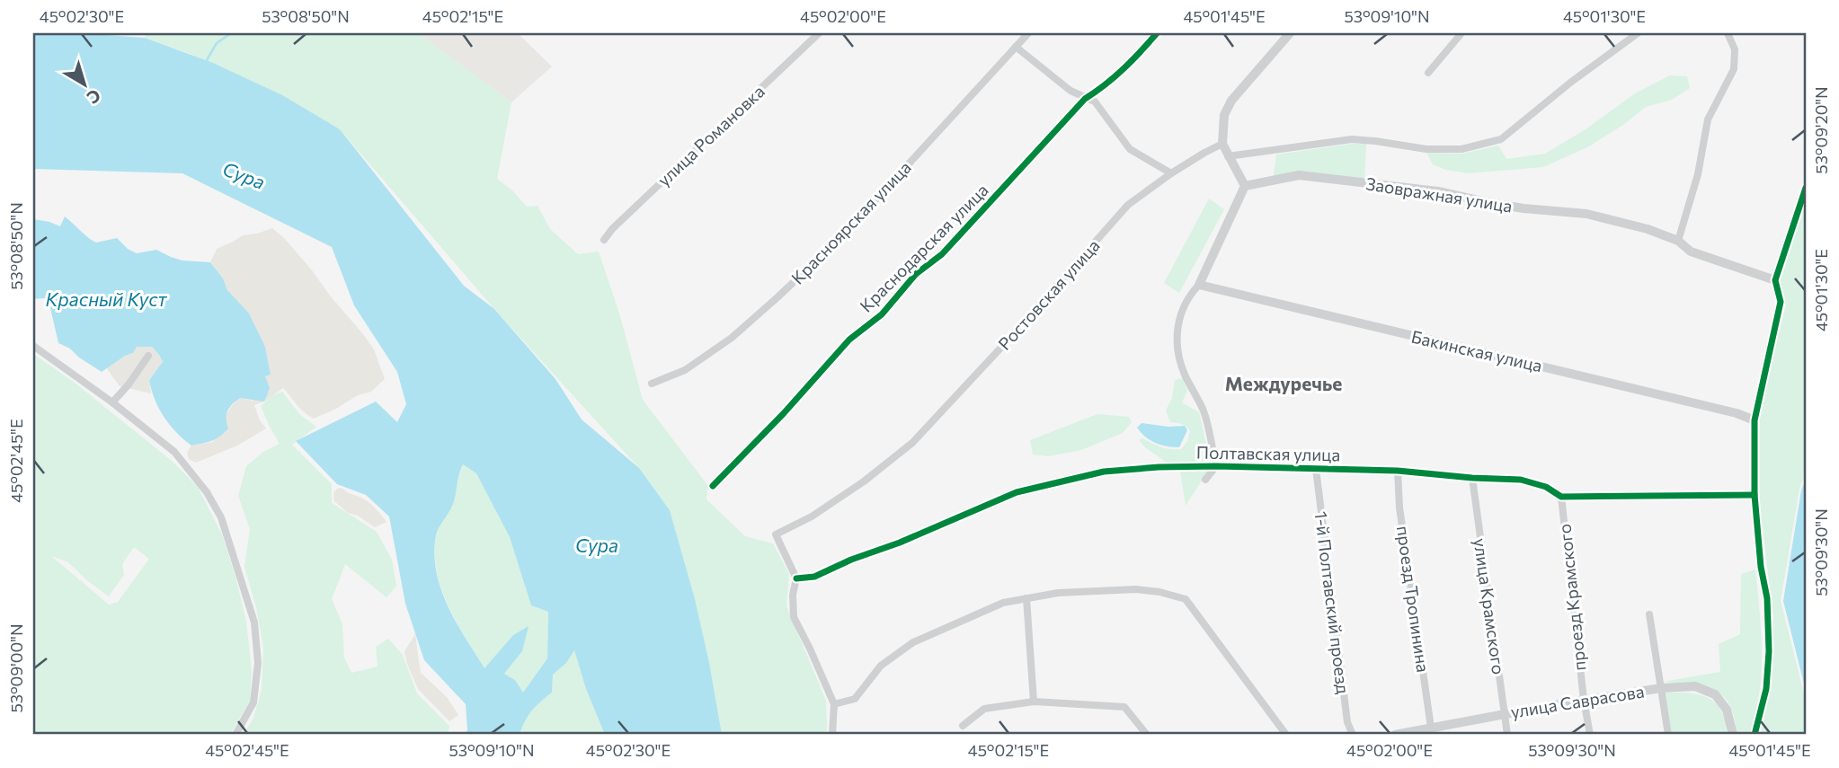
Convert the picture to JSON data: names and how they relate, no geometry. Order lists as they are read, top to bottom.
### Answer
{
  "streets": {
    "street": [
      "улица Романовка",
      "Заовражная улица",
      "Красноярская улица",
      "Краснодарская улица",
      "Ростовская улица",
      "Бакинская улица",
      "Полтавская улица",
      "проезд Крамского",
      "проезд Тропинина",
      "1-й Полтавский проезд",
      "улица Крамского",
      "улица Саврасова"
    ]
  },
  "crossings": [
    ["Ростовская улица", "Полтавская улица"],
    ["Бакинская улица", "Полтавская улица"],
    ["Полтавская улица", "проезд Крамского"],
    ["Полтавская улица", "проезд Тропинина"],
    ["Полтавская улица", "1-й Полтавский проезд"],
    ["Полтавская улица", "улица Крамского"],
    ["проезд Крамского", "улица Саврасова"],
    ["проезд Тропинина", "улица Саврасова"],
    ["улица Крамского", "улица Саврасова"]
  ],
  "districts": ["Междуречье"],
  "water": ["Сура", "Красный Куст"],
  "north": "bottom right",
  "coordinates": [
    "45°02'30\"E",
    "53°08'50\"N",
    "45°02'15\"E",
    "45°02'00\"E",
    "45°01'45\"E",
    "53°09'10\"N",
    "45°01'30\"E",
    "53°09'20\"N",
    "45°02'45\"E",
    "53°09'30\"N",
    "53°09'00\"N"
  ]
}
